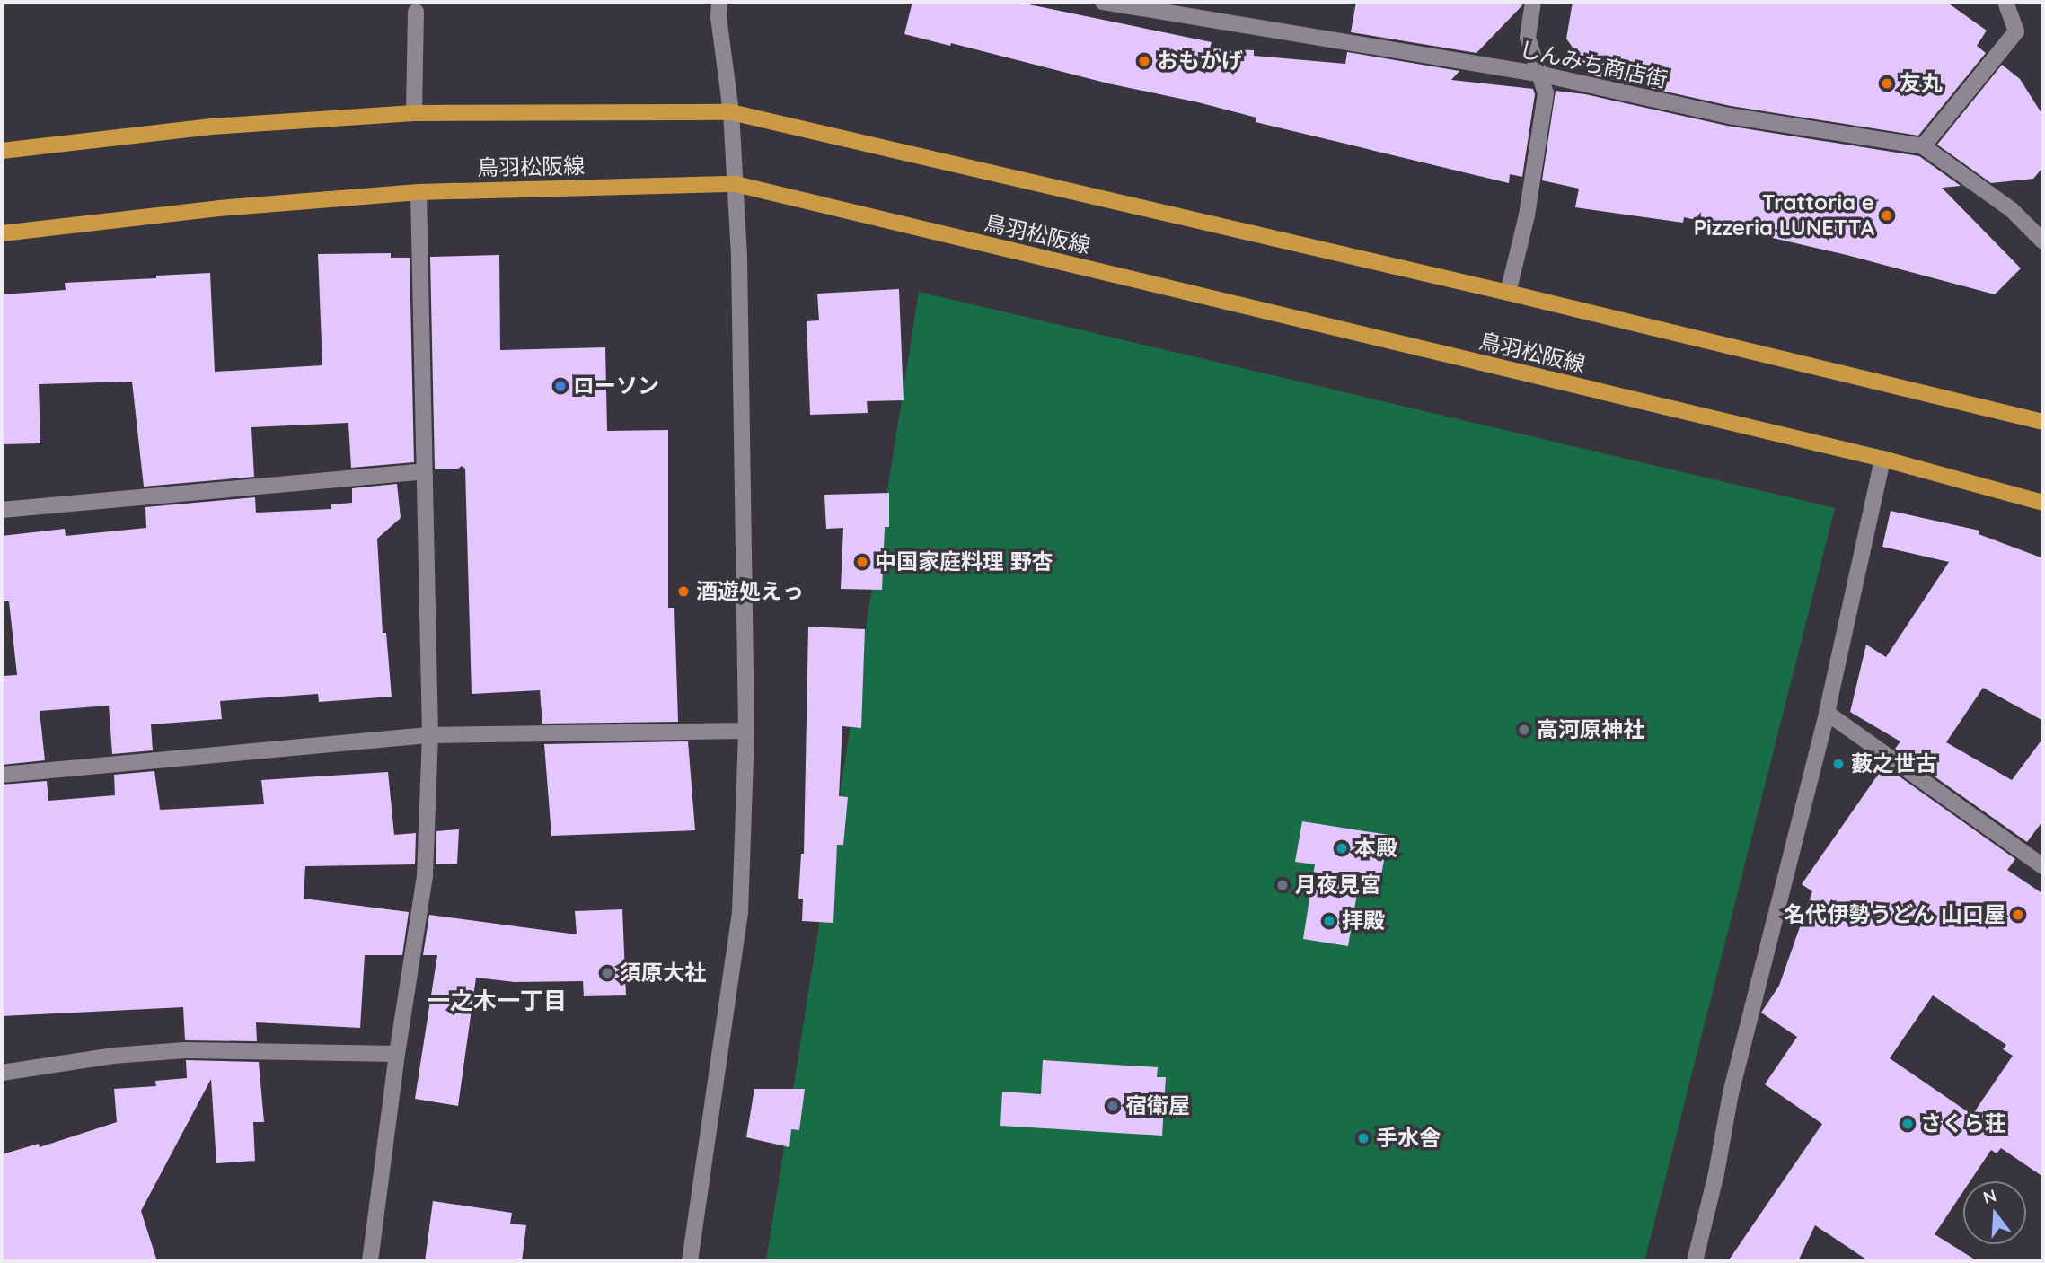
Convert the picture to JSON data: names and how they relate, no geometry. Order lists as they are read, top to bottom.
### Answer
{
  "streets": {
    "main road": ["鳥羽松阪線"],
    "street": ["しんみち商店街"]
  },
  "districts": ["一之木一丁目"],
  "places": [
    "おもかげ",
    "友丸",
    "Trattoria e Pizzeria LUNETTA",
    "ローソン",
    "中国家庭料理 野杏",
    "酒遊処えっ",
    "高河原神社",
    "藪之世古",
    "本殿",
    "月夜見宮",
    "名代伊勢うどん 山口屋",
    "拝殿",
    "須原大社",
    "宿衛屋",
    "さくら荘",
    "手水舎"
  ],
  "north": "top"
}
